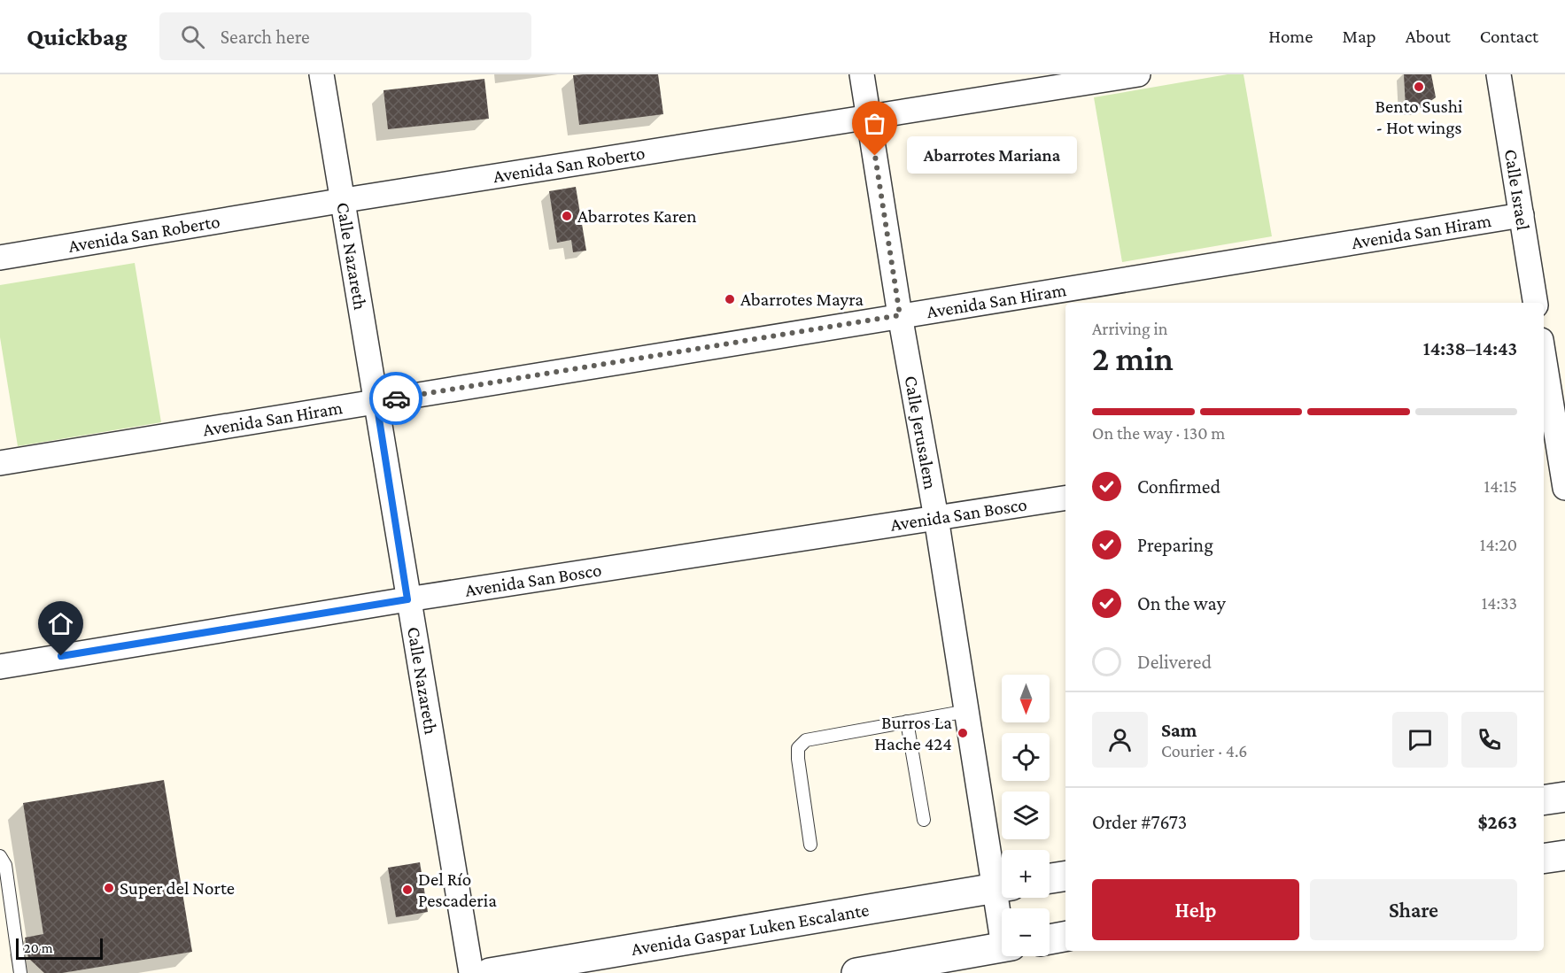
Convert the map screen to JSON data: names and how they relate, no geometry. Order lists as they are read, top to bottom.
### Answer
{
  "streets": {
    "street": [
      "Avenida San Roberto",
      "Calle Israel",
      "Avenida San Hiram",
      "Calle Nazareth",
      "Calle Jerusalem",
      "Avenida San Bosco",
      "Avenida Gaspar Luken Escalante"
    ]
  },
  "crossings": [
    ["Avenida San Roberto", "Calle Nazareth"],
    ["Avenida San Roberto", "Calle Jerusalem"],
    ["Calle Israel", "Avenida San Hiram"],
    ["Avenida San Hiram", "Calle Nazareth"],
    ["Avenida San Hiram", "Calle Jerusalem"],
    ["Calle Nazareth", "Avenida San Bosco"],
    ["Calle Jerusalem", "Avenida San Bosco"]
  ],
  "places": [
    "Bento Sushi - Hot wings",
    "Abarrotes Mariana",
    "Abarrotes Karen",
    "Abarrotes Mayra",
    "Burros La Hache 424",
    "Super del Norte",
    "Del Río Pescaderia"
  ],
  "scale_bar": "20 m",
  "north": "bottom",
  "page": {
    "header": "Quickbag",
    "search": "Search here",
    "nav": [
      "Home",
      "Map",
      "About",
      "Contact"
    ],
    "bubble": "Abarrotes Mariana",
    "heading": ["2 min", "Arriving in", "14:38–14:43"],
    "panel": [
      "Sam",
      "Courier · 4.6",
      "Order #7673",
      "$263"
    ],
    "bar": "On the way · 130 m",
    "list": [
      ["Confirmed", "14:15"],
      ["Preparing", "14:20"],
      ["On the way", "14:33"],
      "Delivered"
    ],
    "map_buttons": ["+", "−"],
    "buttons": ["Help", "Share"],
    "scale": "20 m"
  }
}
